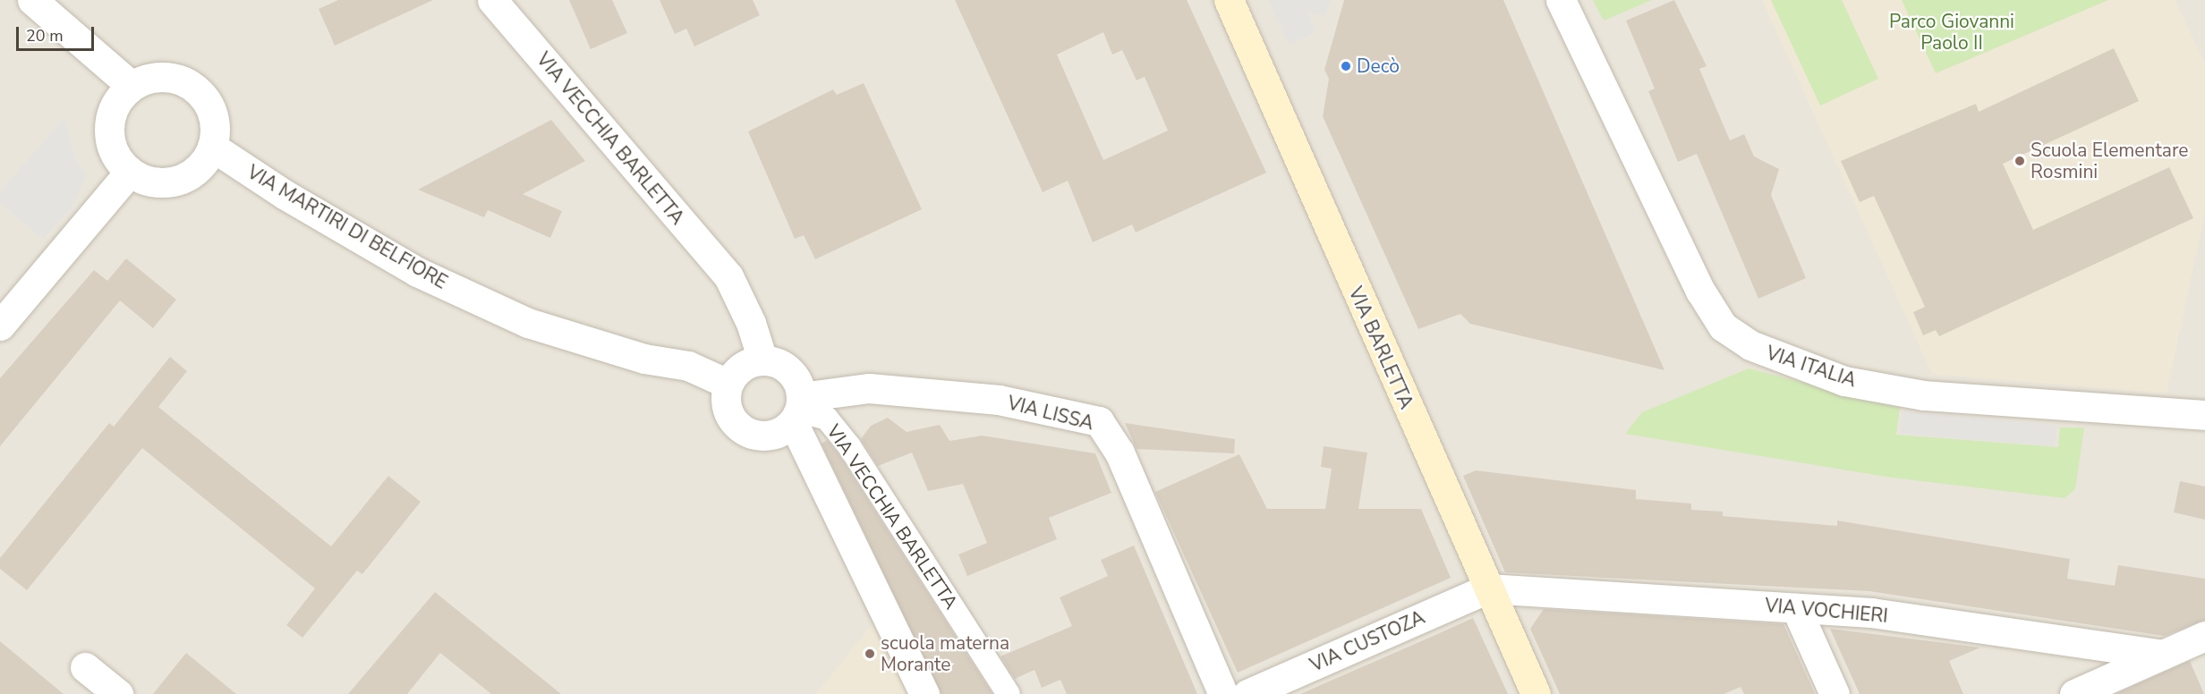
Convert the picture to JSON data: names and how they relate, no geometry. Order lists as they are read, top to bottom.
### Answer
{
  "streets": {
    "main road": ["VIA BARLETTA"],
    "street": [
      "VIA VECCHIA BARLETTA",
      "VIA MARTIRI DI BELFIORE",
      "VIA ITALIA",
      "VIA LISSA",
      "VIA VOCHIERI",
      "VIA CUSTOZA"
    ]
  },
  "crossings": [
    ["VIA VECCHIA BARLETTA", "VIA MARTIRI DI BELFIORE"],
    ["VIA VECCHIA BARLETTA", "VIA LISSA"],
    ["VIA MARTIRI DI BELFIORE", "VIA LISSA"],
    ["VIA BARLETTA", "VIA VOCHIERI"],
    ["VIA BARLETTA", "VIA CUSTOZA"],
    ["VIA VOCHIERI", "VIA CUSTOZA"]
  ],
  "parks": ["Parco Giovanni Paolo II"],
  "places": ["Decò", "Scuola Elementare Rosmini", "scuola materna Morante"],
  "scale_bar": "20 m"
}
